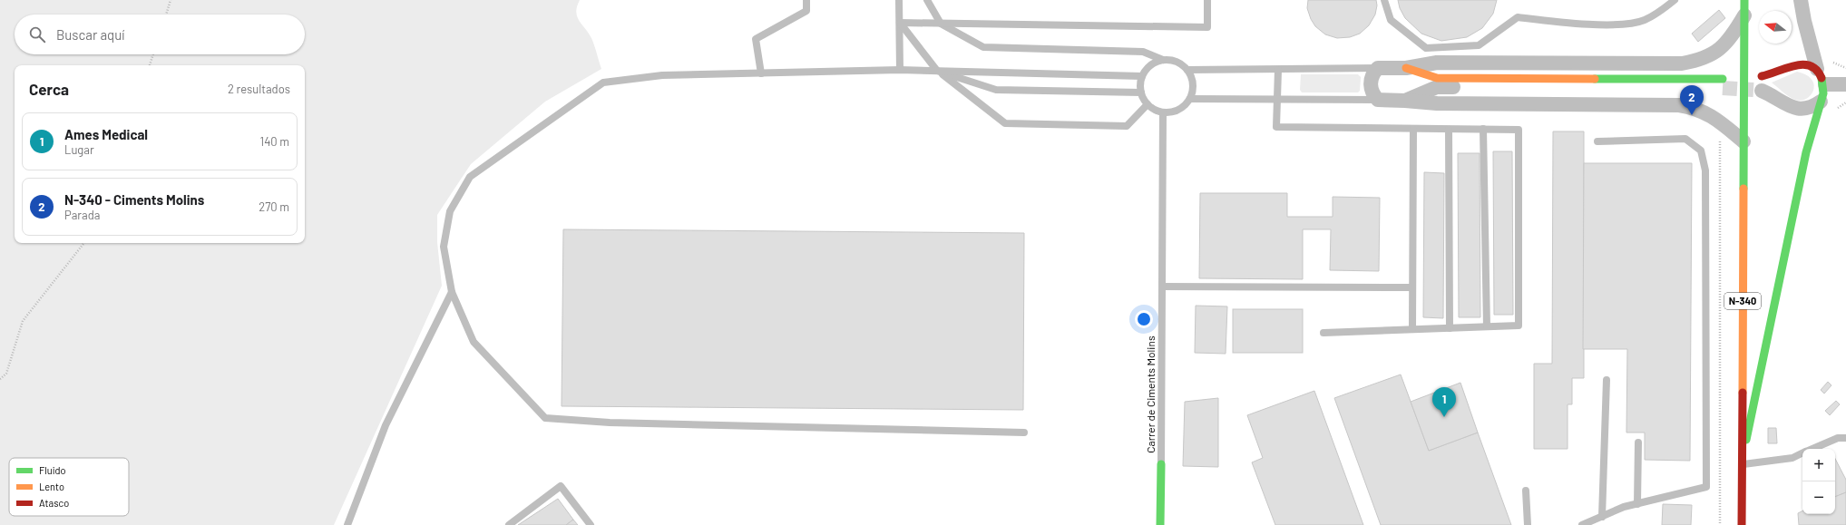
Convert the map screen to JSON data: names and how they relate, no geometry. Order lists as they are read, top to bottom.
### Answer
{
  "streets": {
    "street": ["N-340", "Carrer de Ciments Molins"]
  },
  "legend": ["Fluido", "Lento", "Atasco"],
  "north": "left",
  "page": {
    "search": "Buscar aquí",
    "heading": ["Cerca", "2 resultados"],
    "pins": ["2", "1"],
    "list": [
      {
        "mark": "1",
        "name": "Ames Medical",
        "note": "Lugar",
        "value": "140 m"
      },
      {
        "mark": "2",
        "name": "N-340 - Ciments Molins",
        "note": "Parada",
        "value": "270 m"
      }
    ],
    "map_buttons": ["+", "−"]
  }
}
